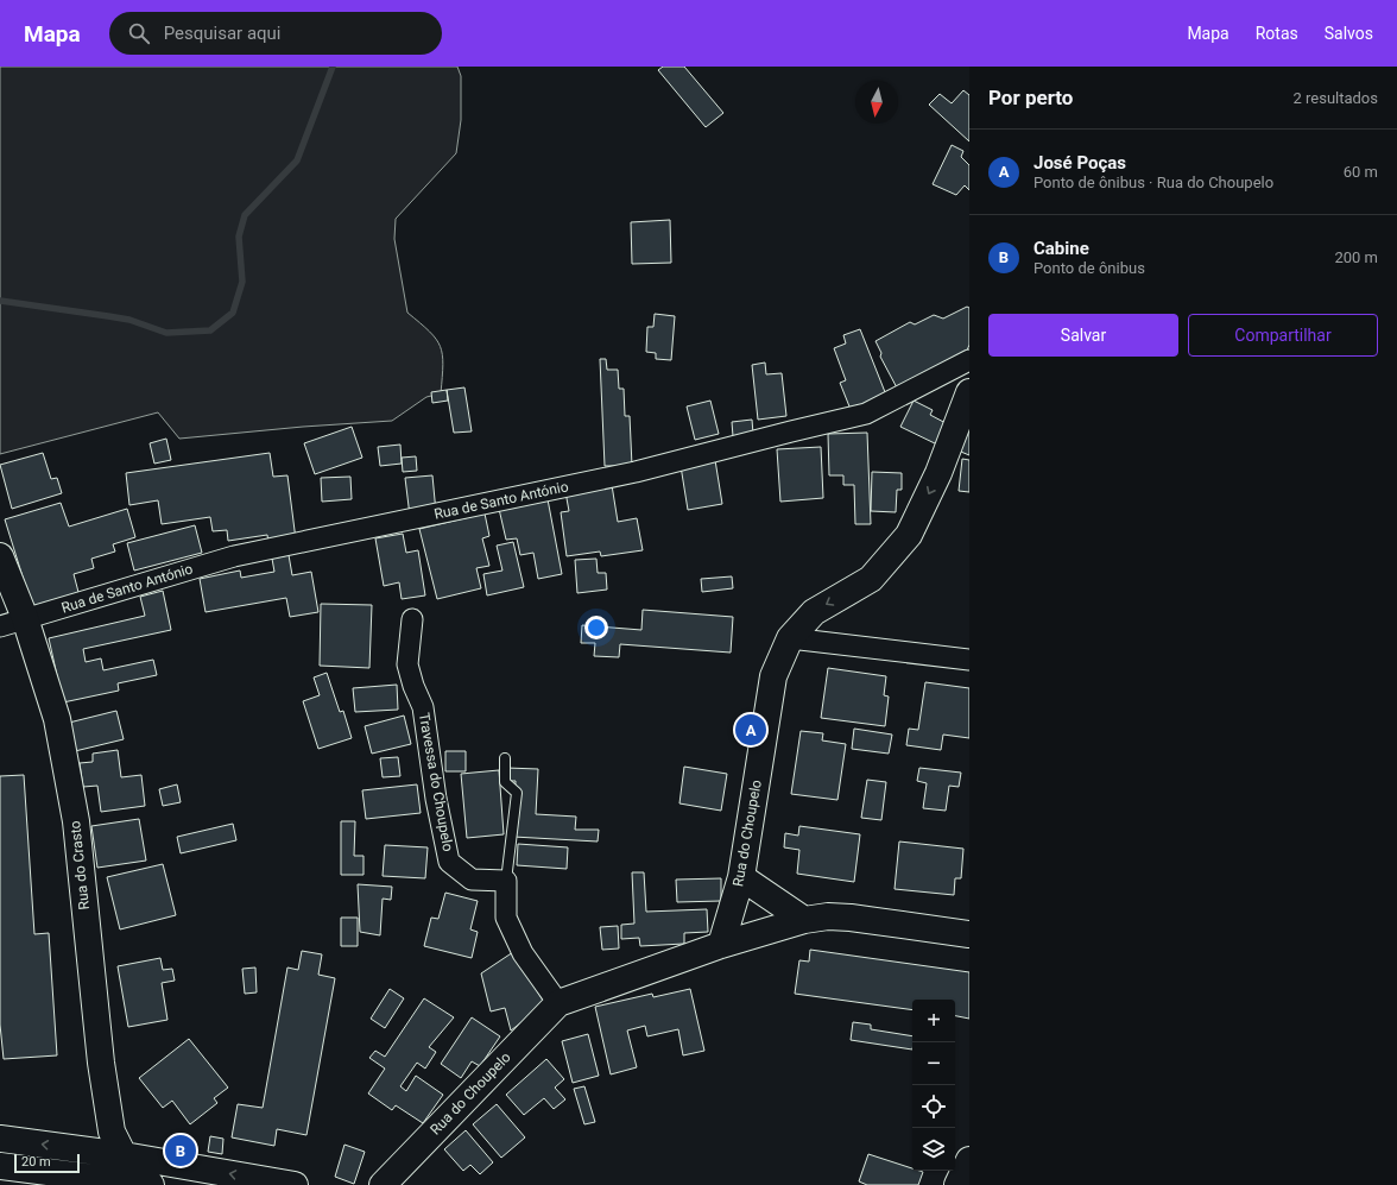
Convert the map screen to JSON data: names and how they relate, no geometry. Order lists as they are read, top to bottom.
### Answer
{
  "streets": {
    "street": [
      "Rua de Santo António",
      "Travessa do Choupelo",
      "Rua do Choupelo",
      "Rua do Crasto"
    ]
  },
  "crossings": [
    ["Rua de Santo António", "Rua do Crasto"]
  ],
  "scale_bar": "20 m",
  "north": "bottom",
  "page": {
    "header": "Mapa",
    "search": "Pesquisar aqui",
    "nav": ["Mapa", "Rotas", "Salvos"],
    "heading": ["Por perto", "2 resultados"],
    "list": [
      {
        "mark": "A",
        "name": "José Poças",
        "note": "Ponto de ônibus · Rua do Choupelo",
        "value": "60 m"
      },
      {
        "mark": "B",
        "name": "Cabine",
        "note": "Ponto de ônibus",
        "value": "200 m"
      }
    ],
    "buttons": ["Salvar", "Compartilhar"],
    "pins": ["A", "B"],
    "map_buttons": ["+", "−"],
    "scale": "20 m"
  }
}
